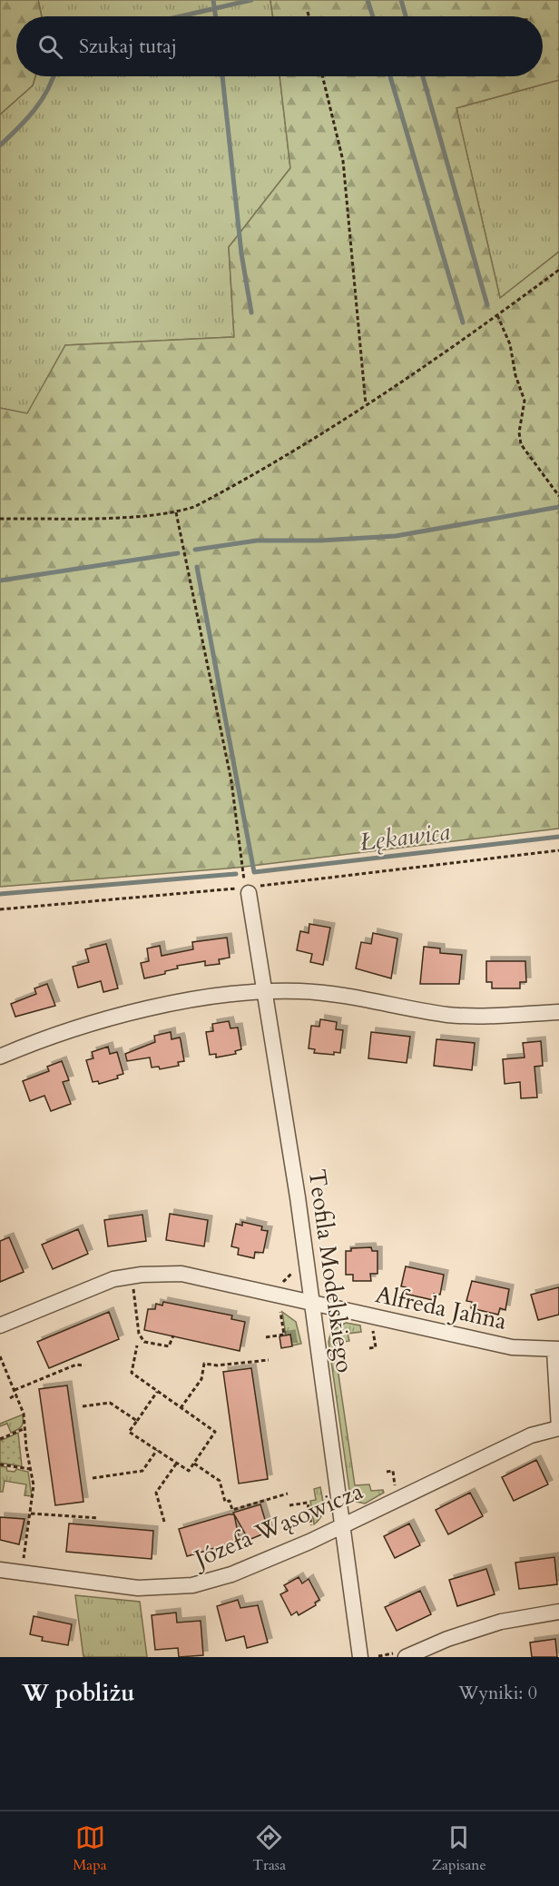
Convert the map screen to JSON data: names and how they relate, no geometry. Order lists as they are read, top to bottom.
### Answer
{
  "streets": {
    "street": ["Teofila Modelskiego", "Alfreda Jahna", "Józefa Wąsowicza"]
  },
  "crossings": [
    ["Teofila Modelskiego", "Alfreda Jahna"],
    ["Teofila Modelskiego", "Józefa Wąsowicza"]
  ],
  "water": ["Łękawica"],
  "page": {
    "search": "Szukaj tutaj",
    "heading": ["W pobliżu", "Wyniki: 0"],
    "nav": ["Mapa", "Trasa", "Zapisane"]
  }
}
